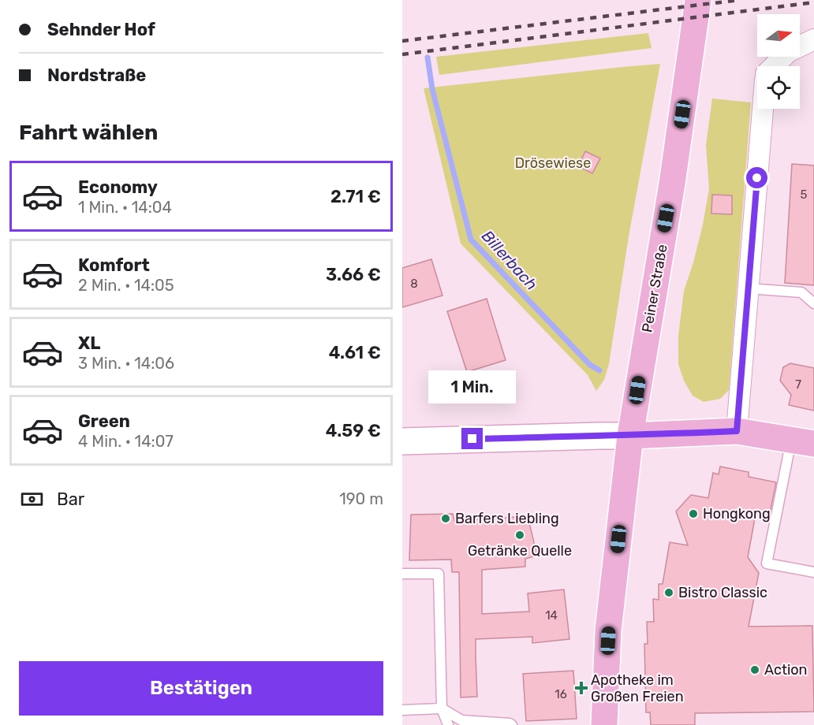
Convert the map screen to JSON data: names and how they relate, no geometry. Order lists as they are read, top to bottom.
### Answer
{
  "streets": {
    "main road": ["Peiner Straße"]
  },
  "water": ["Billerbach"],
  "parks": ["Drösewiese"],
  "places": {
    "other": [
      "Hongkong",
      "Barfers Liebling",
      "Getränke Quelle",
      "Bistro Classic",
      "Action"
    ],
    "health": ["Apotheke im Großen Freien"]
  },
  "house_numbers": [
    "5",
    "8",
    "7",
    "14",
    "16"
  ],
  "north": "right",
  "page": {
    "banner": ["Sehnder Hof", "Nordstraße"],
    "heading": "Fahrt wählen",
    "list": [
      {
        "name": "Economy",
        "note": "1 Min. · 14:04",
        "value": "2.71 €"
      },
      {
        "name": "Komfort",
        "note": "2 Min. · 14:05",
        "value": "3.66 €"
      },
      {
        "name": "XL",
        "note": "3 Min. · 14:06",
        "value": "4.61 €"
      },
      {
        "name": "Green",
        "note": "4 Min. · 14:07",
        "value": "4.59 €"
      }
    ],
    "bubble": "1 Min.",
    "pay": ["Bar", "190 m"],
    "buttons": "Bestätigen"
  }
}
